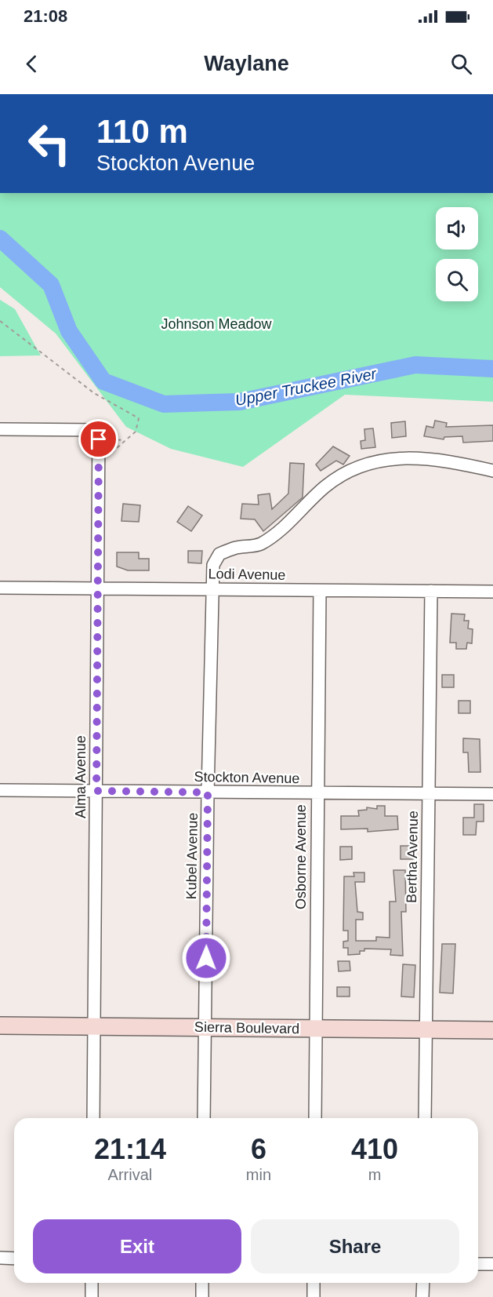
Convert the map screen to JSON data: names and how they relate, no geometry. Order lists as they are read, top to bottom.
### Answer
{
  "streets": {
    "street": [
      "Lodi Avenue",
      "Alma Avenue",
      "Stockton Avenue",
      "Kubel Avenue",
      "Osborne Avenue",
      "Bertha Avenue",
      "Sierra Boulevard"
    ]
  },
  "crossings": [
    ["Lodi Avenue", "Alma Avenue"],
    ["Lodi Avenue", "Kubel Avenue"],
    ["Lodi Avenue", "Osborne Avenue"],
    ["Lodi Avenue", "Bertha Avenue"],
    ["Alma Avenue", "Stockton Avenue"],
    ["Alma Avenue", "Sierra Boulevard"],
    ["Stockton Avenue", "Kubel Avenue"],
    ["Stockton Avenue", "Osborne Avenue"],
    ["Stockton Avenue", "Bertha Avenue"],
    ["Kubel Avenue", "Sierra Boulevard"],
    ["Osborne Avenue", "Sierra Boulevard"],
    ["Bertha Avenue", "Sierra Boulevard"]
  ],
  "water": ["Upper Truckee River"],
  "parks": ["Johnson Meadow"],
  "page": {
    "status": "21:08",
    "header": "Waylane",
    "turn": ["110 m", "Stockton Avenue"],
    "eta": [
      "21:14",
      "Arrival",
      "6",
      "min",
      "410",
      "m"
    ],
    "buttons": ["Exit", "Share"]
  }
}
